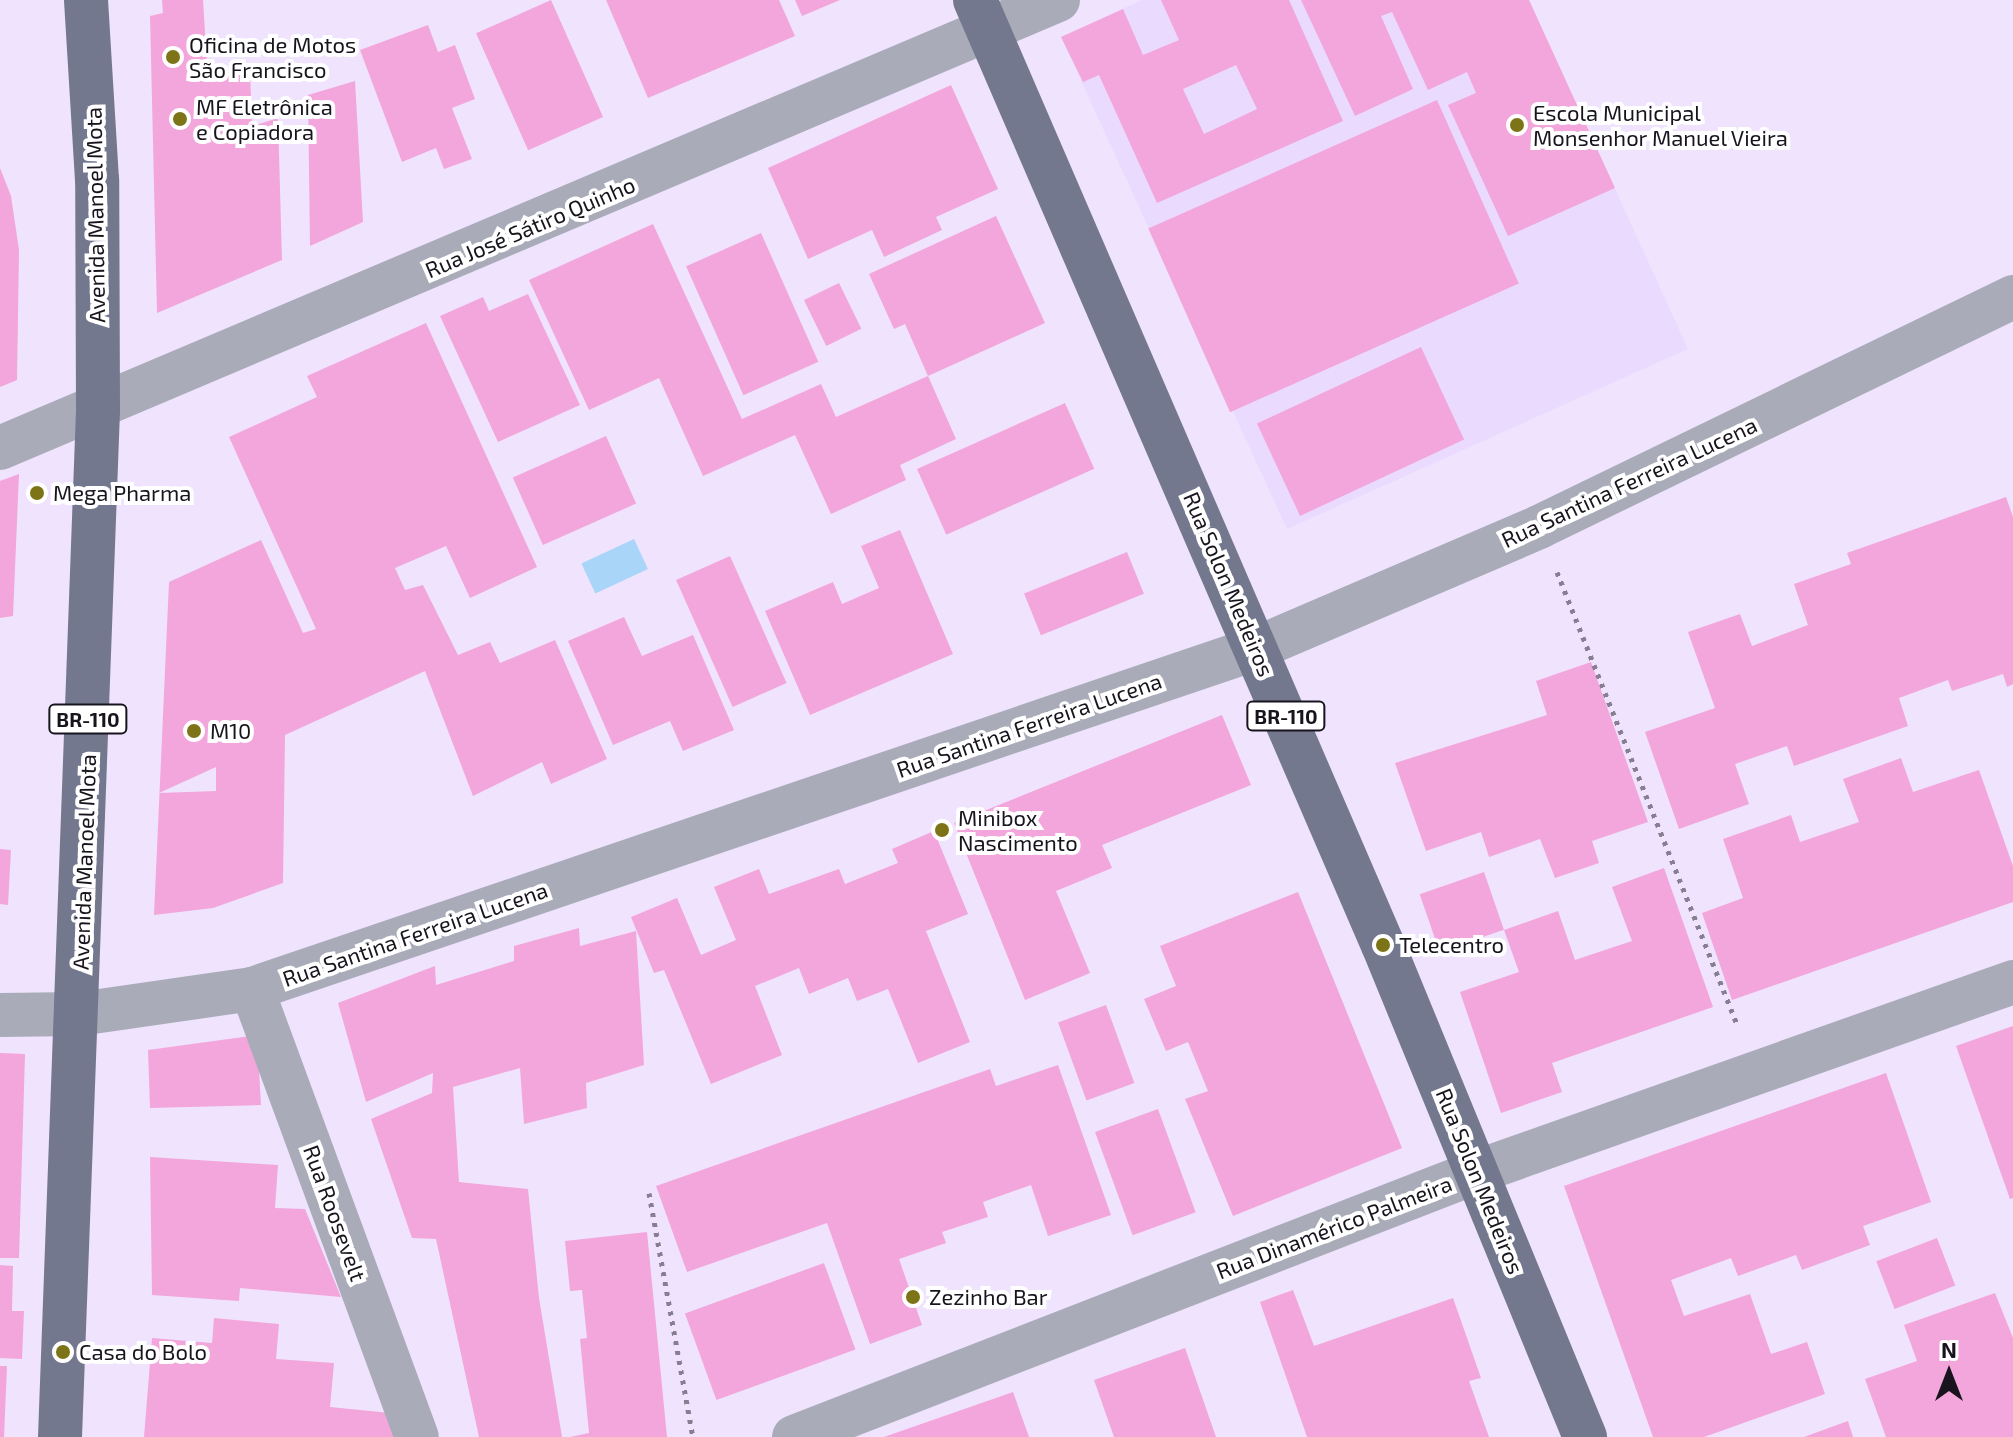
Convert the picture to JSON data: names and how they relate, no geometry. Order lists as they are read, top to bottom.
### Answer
{
  "streets": {
    "main road": ["Avenida Manoel Mota", "Rua Solon Medeiros", "BR-110"],
    "street": [
      "Rua José Sátiro Quinho",
      "Rua Santina Ferreira Lucena",
      "Rua Roosevelt",
      "Rua Dinamérico Palmeira"
    ]
  },
  "crossings": [
    ["Avenida Manoel Mota", "Rua José Sátiro Quinho"],
    ["Avenida Manoel Mota", "Rua Santina Ferreira Lucena"],
    ["Rua José Sátiro Quinho", "Rua Solon Medeiros"],
    ["Rua Santina Ferreira Lucena", "Rua Solon Medeiros"],
    ["Rua Santina Ferreira Lucena", "Rua Roosevelt"],
    ["Rua Solon Medeiros", "Rua Dinamérico Palmeira"]
  ],
  "places": [
    "Oficina de Motos São Francisco",
    "MF Eletrônica e Copiadora",
    "Escola Municipal Monsenhor Manuel Vieira",
    "Mega Pharma",
    "M10",
    "Minibox Nascimento",
    "Telecentro",
    "Zezinho Bar",
    "Casa do Bolo"
  ],
  "north": "top"
}
